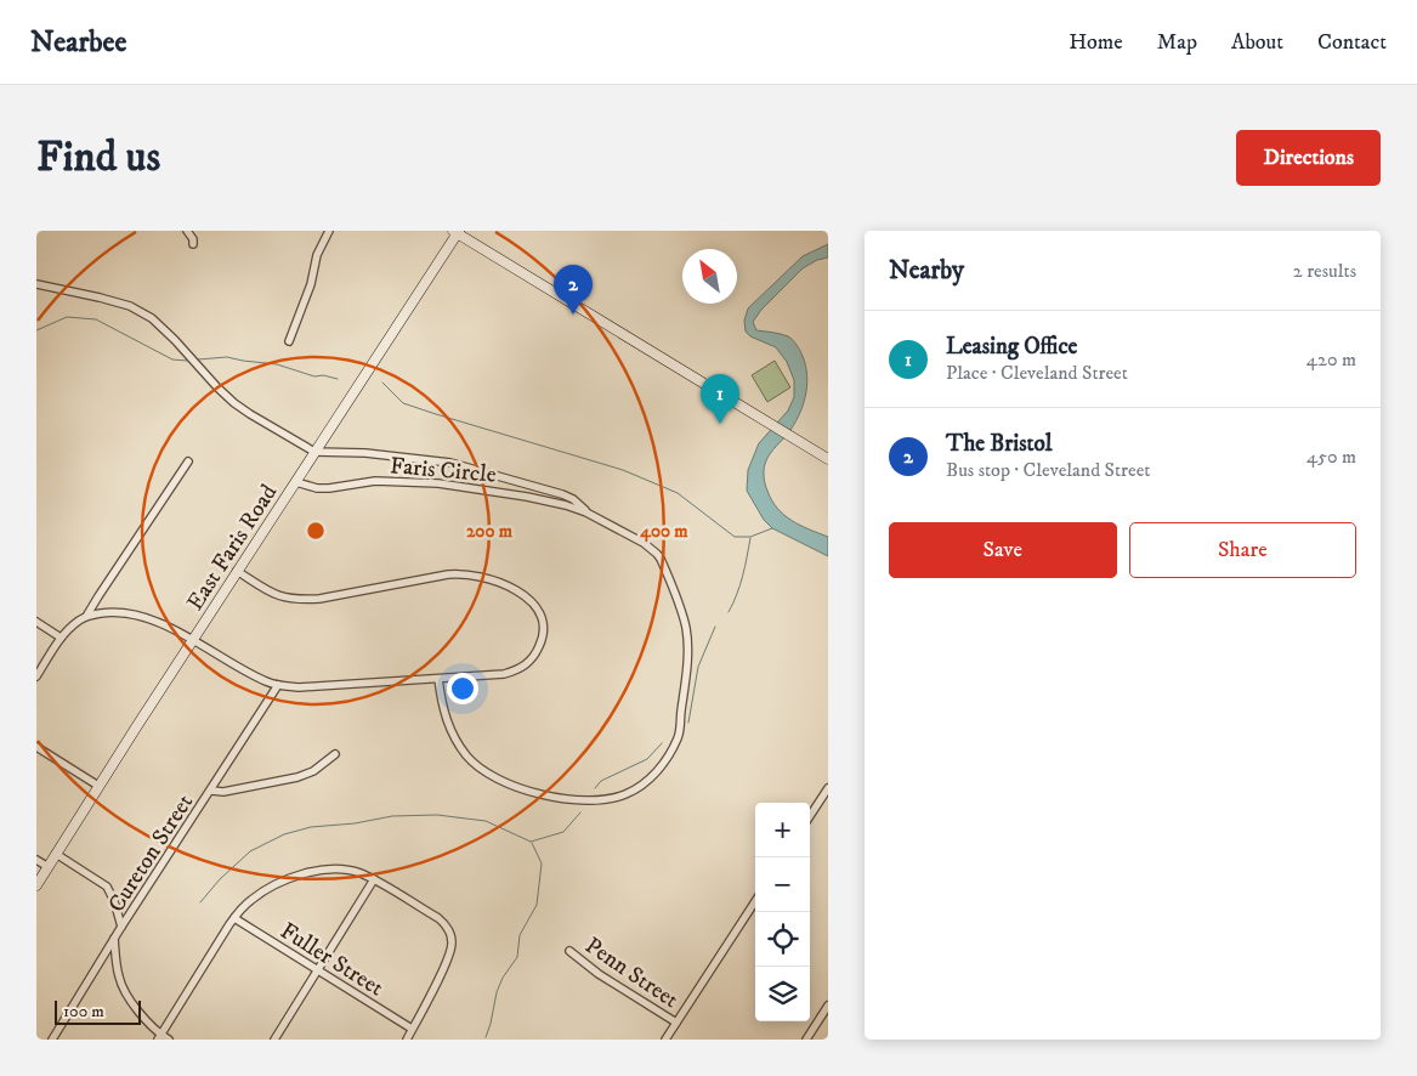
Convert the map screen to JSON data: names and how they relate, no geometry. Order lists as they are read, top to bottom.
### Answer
{
  "streets": {
    "main road": ["East Faris Road"],
    "street": [
      "Faris Circle",
      "Cureton Street",
      "Fuller Street",
      "Penn Street"
    ]
  },
  "crossings": [
    ["Faris Circle", "East Faris Road"]
  ],
  "scale_bar": "100 m",
  "north": "top left",
  "page": {
    "header": "Nearbee",
    "nav": [
      "Home",
      "Map",
      "About",
      "Contact"
    ],
    "buttons": [
      "Directions",
      ["Save", "Share"]
    ],
    "title": "Find us",
    "heading": ["Nearby", "2 results"],
    "pins": ["2", "1"],
    "list": [
      {
        "mark": "1",
        "name": "Leasing Office",
        "note": "Place · Cleveland Street",
        "value": "420 m"
      },
      {
        "mark": "2",
        "name": "The Bristol",
        "note": "Bus stop · Cleveland Street",
        "value": "450 m"
      }
    ],
    "map_buttons": ["+", "−"],
    "scale": "100 m"
  },
  "rings": ["200 m", "400 m"]
}
